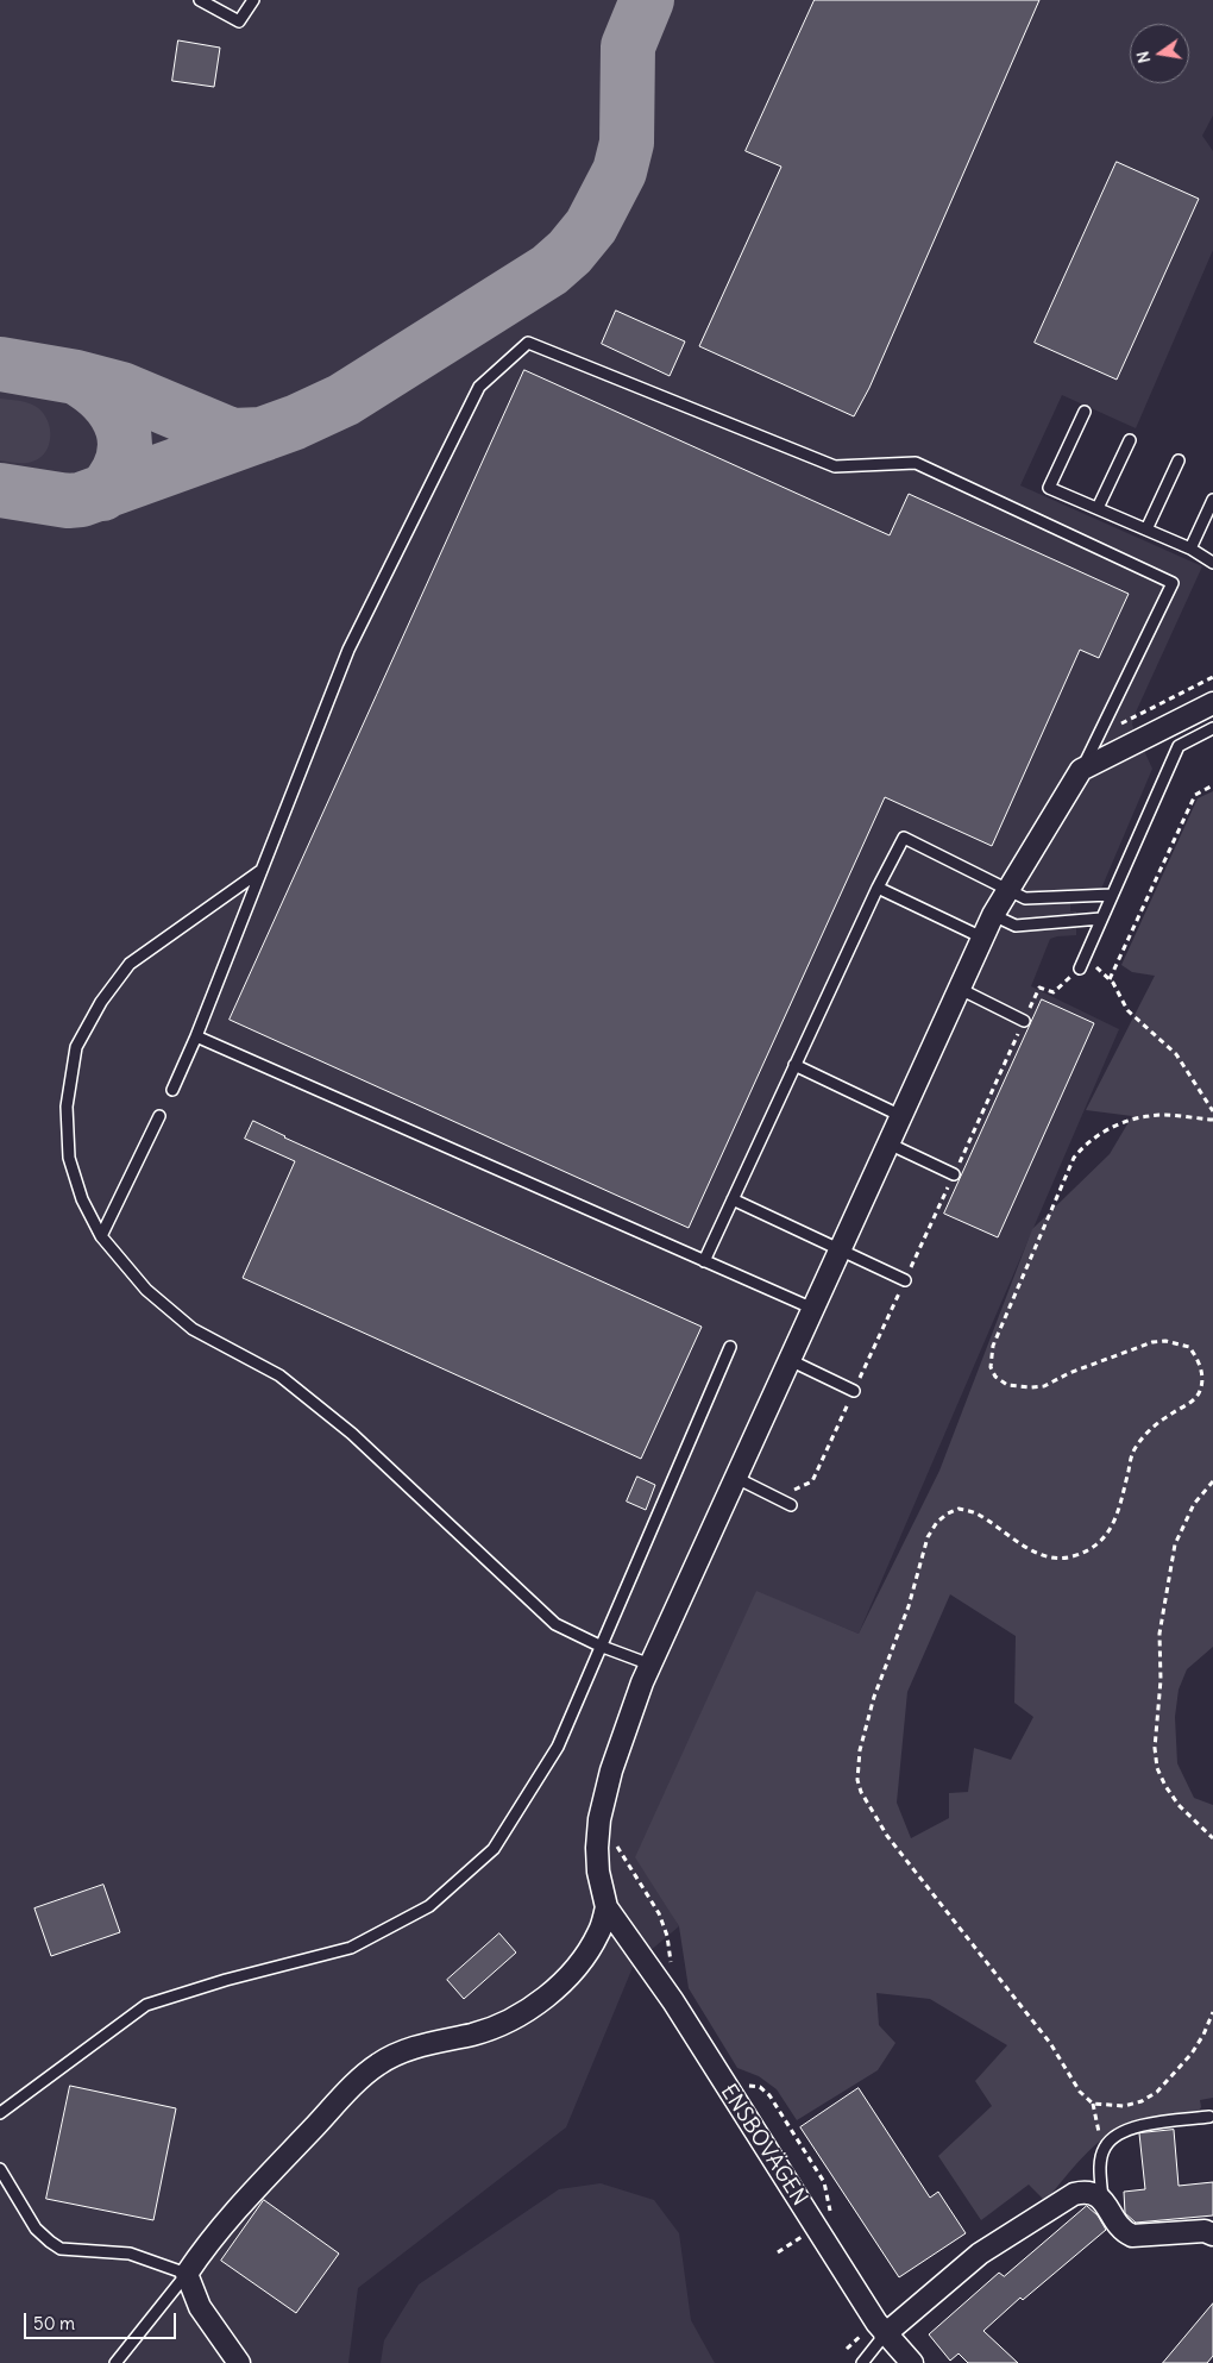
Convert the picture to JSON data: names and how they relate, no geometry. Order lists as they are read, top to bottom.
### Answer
{
  "streets": {
    "street": ["ENSBOVÄGEN"]
  },
  "scale_bar": "50 m",
  "north": "left"
}
